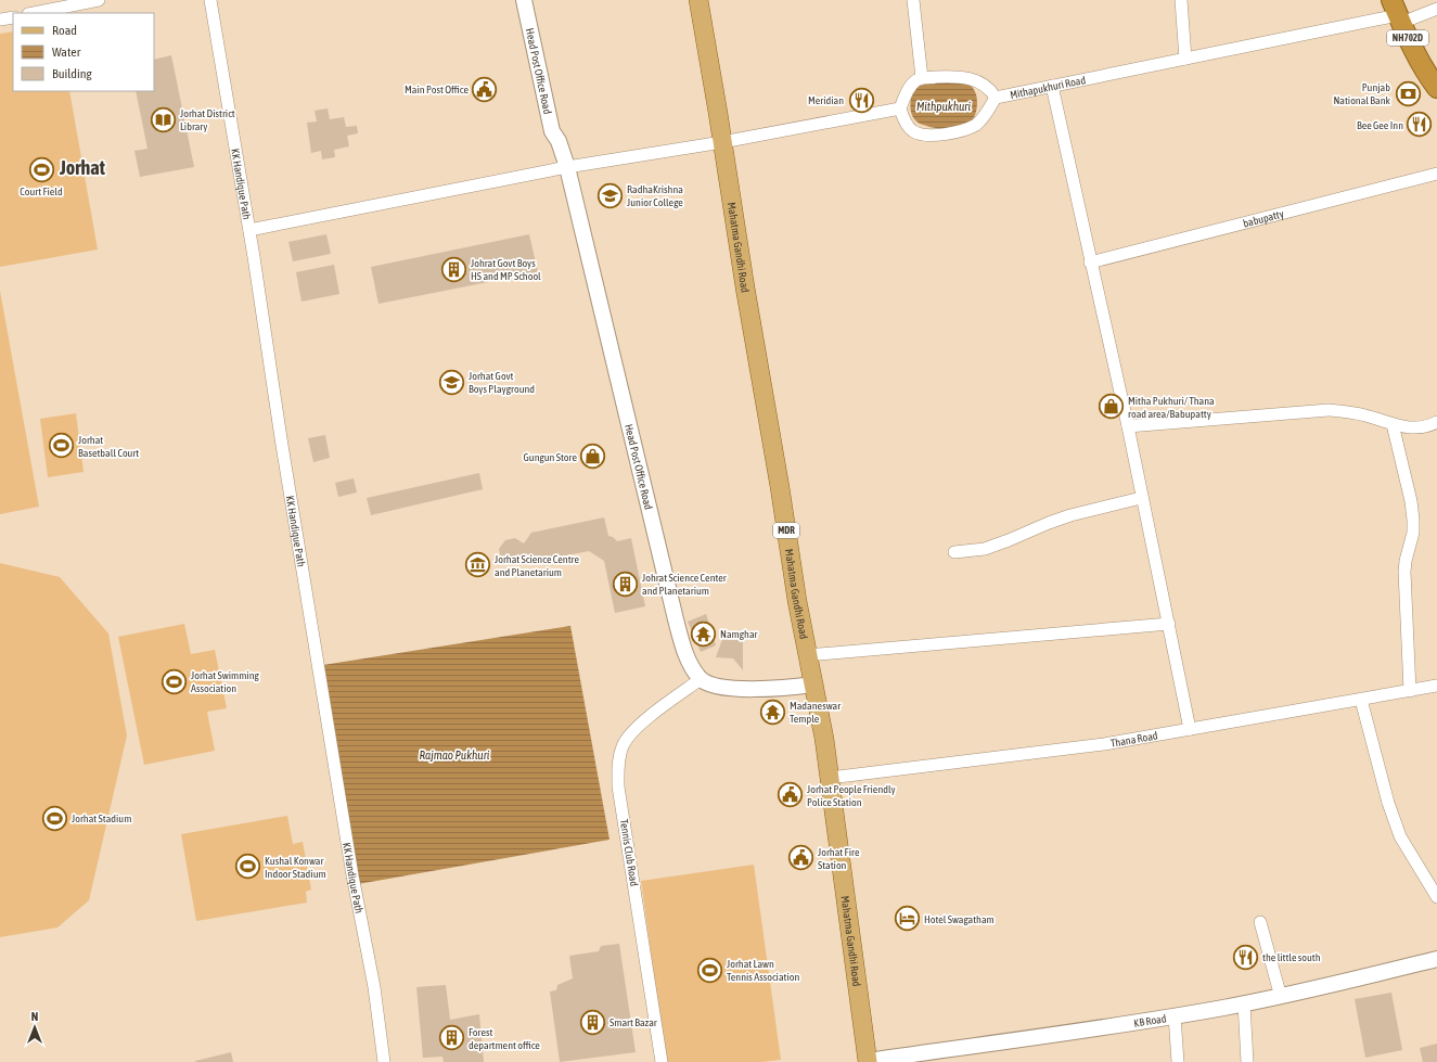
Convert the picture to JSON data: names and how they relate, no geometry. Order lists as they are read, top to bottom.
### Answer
{
  "streets": {
    "highway": ["NH702D"],
    "main road": ["Mahatma Gandhi Road", "MDR"],
    "street": [
      "Head Post Office Road",
      "Mithapukhuri Road",
      "KK Handique Path",
      "babupatty",
      "Thana Road",
      "Tennis Club Road",
      "KB Road"
    ]
  },
  "crossings": [
    ["NH702D", "Mithapukhuri Road"],
    ["Head Post Office Road", "Tennis Club Road"],
    ["Mahatma Gandhi Road", "Thana Road"],
    ["Mahatma Gandhi Road", "KB Road"]
  ],
  "districts": ["Jorhat"],
  "water": ["Mithpukhuri", "Rajmao Pukhuri"],
  "places": {
    "public building": ["Main Post Office", "Jorhat People Friendly Police Station", "Jorhat Fire Station"],
    "bank": ["Punjab National Bank"],
    "restaurant": ["Meridian", "Bee Gee Inn", "the little south"],
    "library": ["Jorhat District Library"],
    "sports": [
      "Court Field",
      "Jorhat Basetball Court",
      "Jorhat Swimming Association",
      "Jorhat Stadium",
      "Kushal Konwar Indoor Stadium",
      "Jorhat Lawn Tennis Association"
    ],
    "school or university": ["RadhaKrishna Junior College", "Jorhat Govt Boys Playground"],
    "building": [
      "Johrat Govt Boys HS and MP School",
      "Johrat Science Center and Planetarium",
      "Smart Bazar",
      "Forest department office"
    ],
    "shop": ["Mitha Pukhuri/ Thana road area/Babupatty", "Gungun Store"],
    "museum": ["Jorhat Science Centre and Planetarium"],
    "temple": ["Namghar", "Madaneswar Temple"],
    "hotel": ["Hotel Swagatham"]
  },
  "legend": ["Road", "Water", "Building"],
  "north": "top"
}
